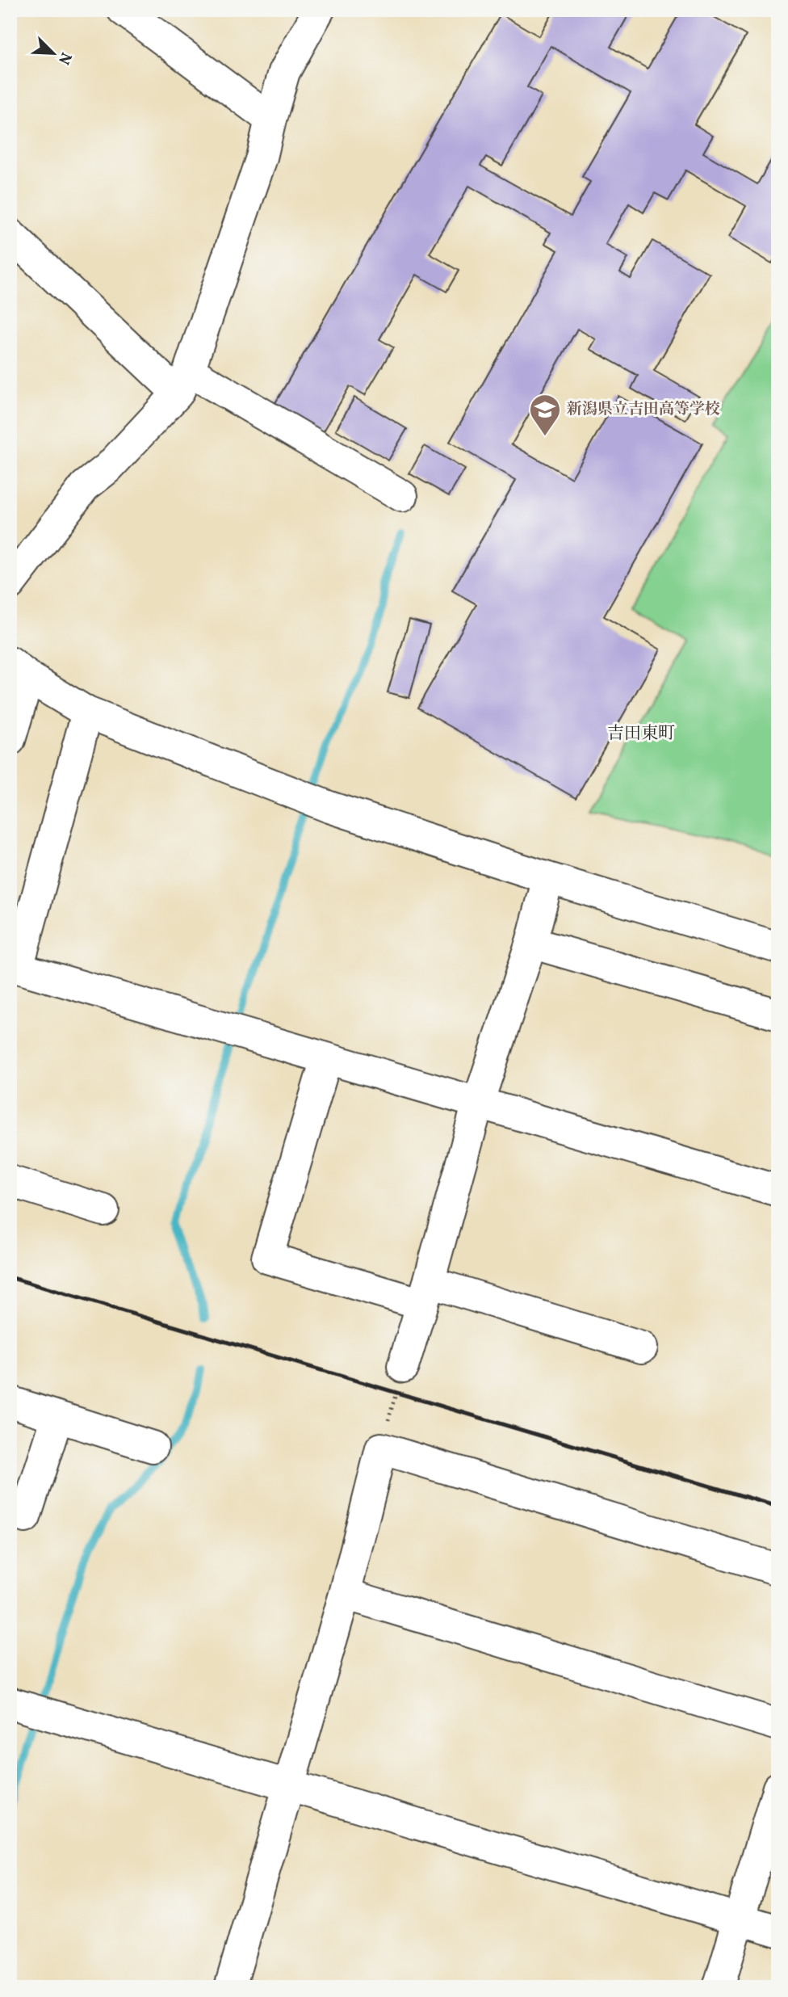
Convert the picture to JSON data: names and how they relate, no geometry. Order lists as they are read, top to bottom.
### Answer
{
  "districts": ["吉田東町"],
  "places": {
    "school or university": ["新潟県立吉田高等学校"]
  },
  "north": "bottom right"
}
